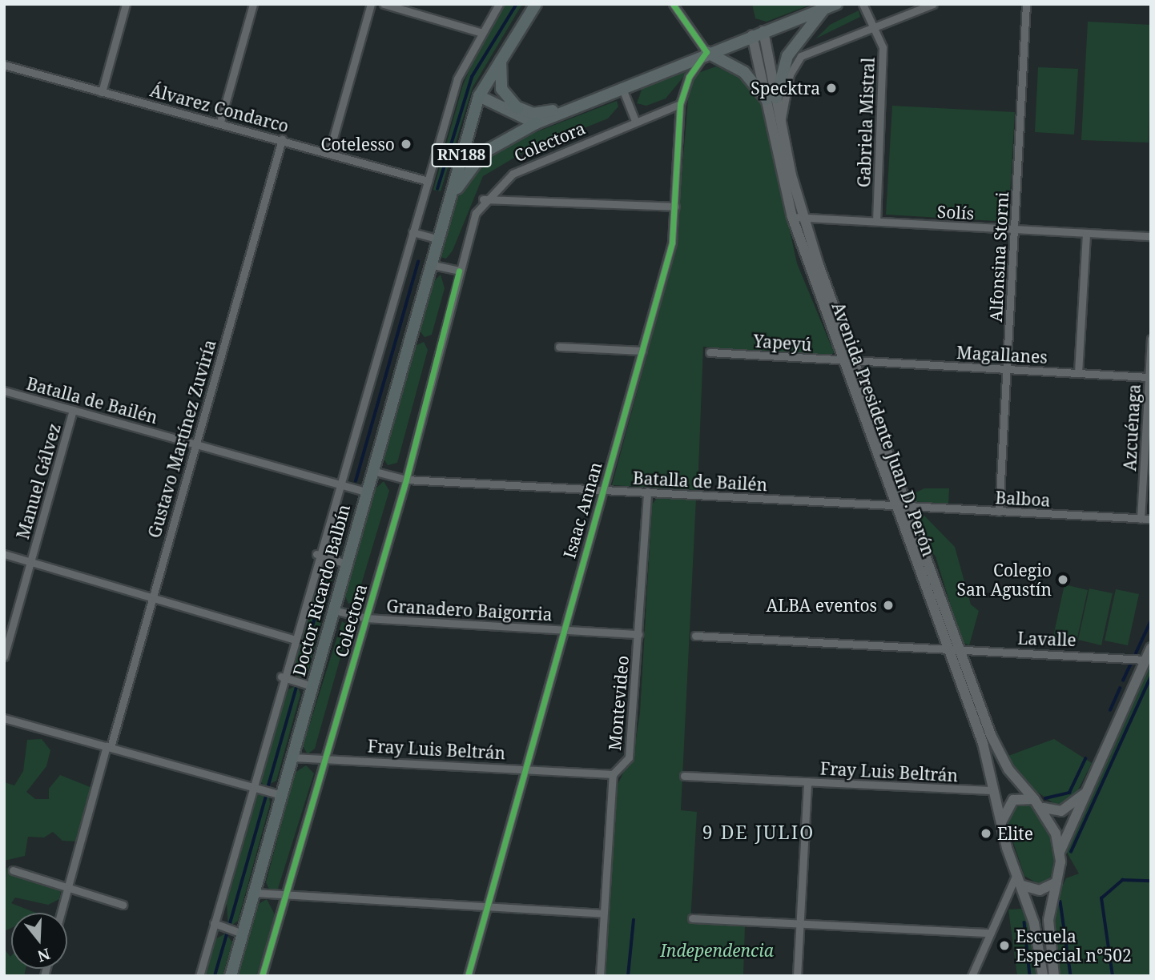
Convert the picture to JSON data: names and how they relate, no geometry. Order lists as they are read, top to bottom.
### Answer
{
  "streets": {
    "highway": ["RN188", "Doctor Ricardo Balbín"],
    "main road": ["Avenida Presidente Juan D. Perón"],
    "street": [
      "Álvarez Condarco",
      "Gabriela Mistral",
      "Colectora",
      "Solís",
      "Alfonsina Storni",
      "Yapeyú",
      "Magallanes",
      "Batalla de Bailén",
      "Azcuénaga",
      "Gustavo Martínez Zuviría",
      "Manuel Gálvez",
      "Balboa",
      "Isaac Annan",
      "Granadero Baigorria",
      "Lavalle",
      "Montevideo",
      "Fray Luis Beltrán"
    ]
  },
  "crossings": [
    ["Álvarez Condarco", "Gustavo Martínez Zuviría"],
    ["Gabriela Mistral", "Solís"],
    ["Colectora", "Batalla de Bailén"],
    ["Colectora", "Isaac Annan"],
    ["Colectora", "Granadero Baigorria"],
    ["Colectora", "Fray Luis Beltrán"],
    ["RN188", "Doctor Ricardo Balbín"],
    ["Solís", "Alfonsina Storni"],
    ["Solís", "Avenida Presidente Juan D. Perón"],
    ["Alfonsina Storni", "Magallanes"],
    ["Alfonsina Storni", "Balboa"],
    ["Yapeyú", "Magallanes"],
    ["Yapeyú", "Avenida Presidente Juan D. Perón"],
    ["Magallanes", "Azcuénaga"],
    ["Magallanes", "Avenida Presidente Juan D. Perón"],
    ["Batalla de Bailén", "Avenida Presidente Juan D. Perón"],
    ["Batalla de Bailén", "Gustavo Martínez Zuviría"],
    ["Batalla de Bailén", "Manuel Gálvez"],
    ["Batalla de Bailén", "Balboa"],
    ["Batalla de Bailén", "Isaac Annan"],
    ["Batalla de Bailén", "Doctor Ricardo Balbín"],
    ["Batalla de Bailén", "Montevideo"],
    ["Azcuénaga", "Balboa"],
    ["Avenida Presidente Juan D. Perón", "Balboa"],
    ["Avenida Presidente Juan D. Perón", "Lavalle"],
    ["Avenida Presidente Juan D. Perón", "Fray Luis Beltrán"],
    ["Isaac Annan", "Granadero Baigorria"],
    ["Isaac Annan", "Fray Luis Beltrán"],
    ["Doctor Ricardo Balbín", "Granadero Baigorria"],
    ["Doctor Ricardo Balbín", "Fray Luis Beltrán"],
    ["Granadero Baigorria", "Montevideo"],
    ["Montevideo", "Fray Luis Beltrán"]
  ],
  "districts": ["9 DE JULIO"],
  "parks": ["Independencia"],
  "places": [
    "Specktra",
    "Cotelesso",
    "Colegio San Agustín",
    "ALBA eventos",
    "Elite",
    "Escuela Especial n°502"
  ],
  "north": "bottom"
}
